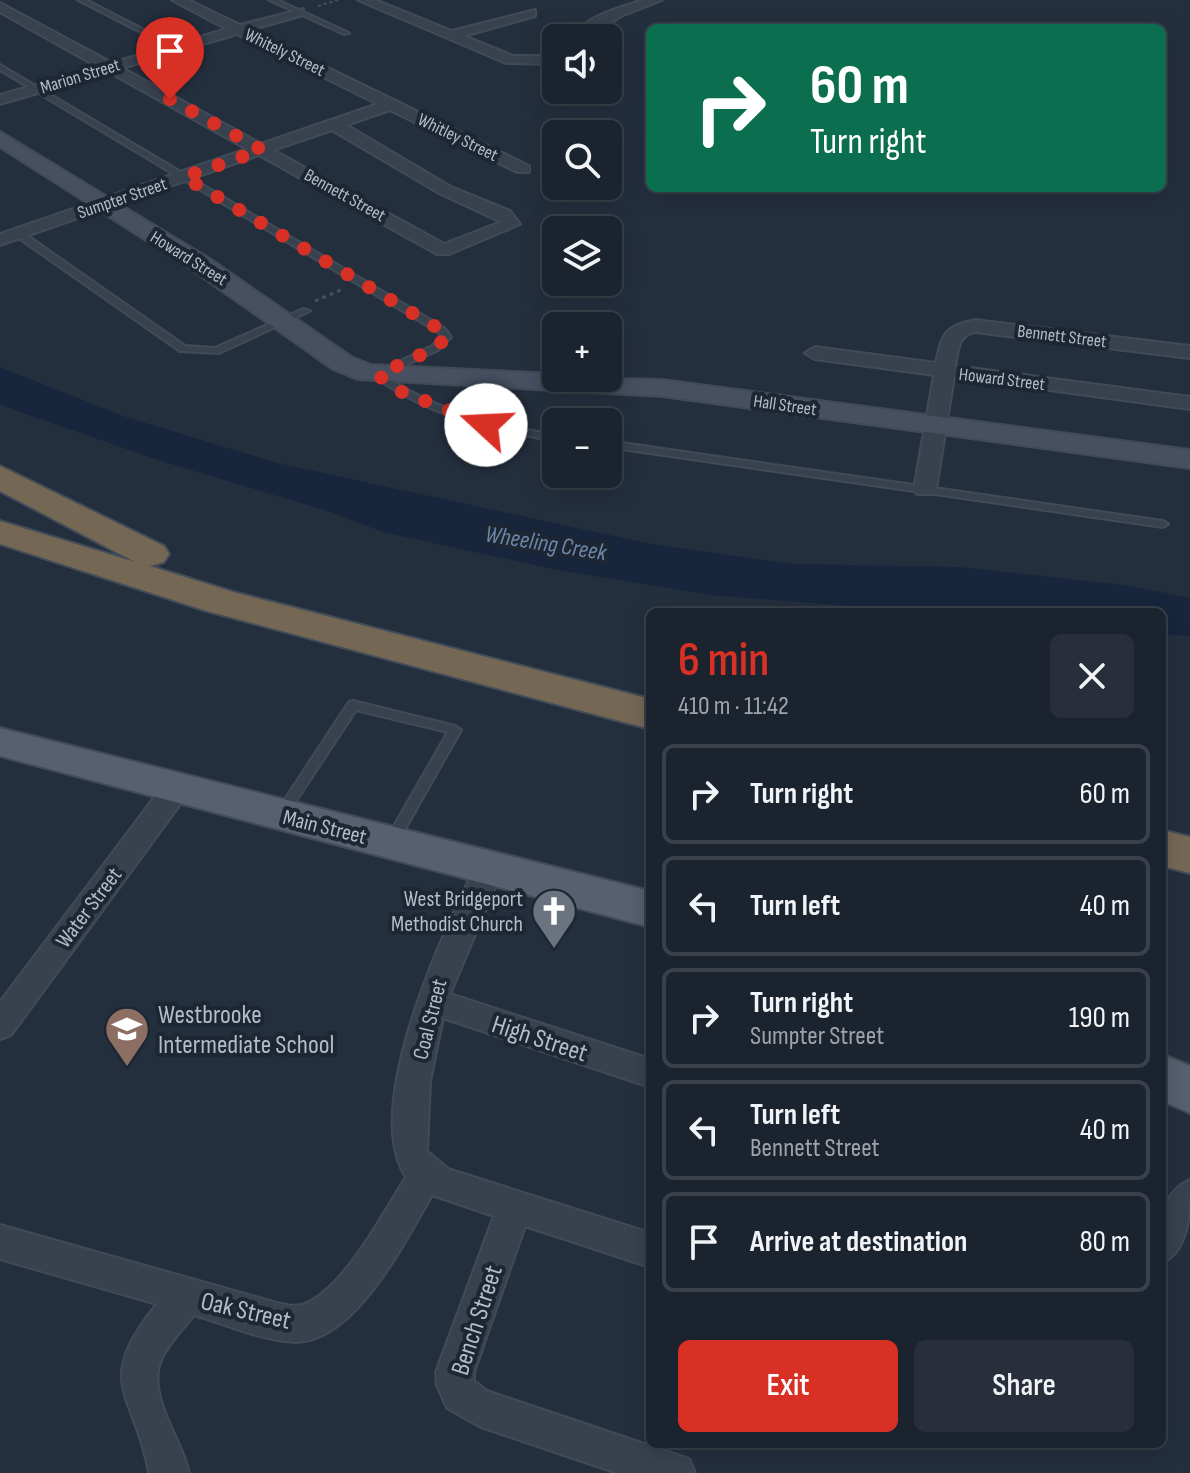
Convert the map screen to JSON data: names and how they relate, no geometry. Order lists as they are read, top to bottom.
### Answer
{
  "streets": {
    "main road": ["Main Street"],
    "street": [
      "Whitely Street",
      "Marion Street",
      "Whitley Street",
      "Bennett Street",
      "Sumpter Street",
      "Howard Street",
      "Hall Street",
      "Water Street",
      "Coal Street",
      "High Street",
      "Oak Street",
      "Bench Street"
    ]
  },
  "crossings": [
    ["Whitely Street", "Marion Street"],
    ["Whitely Street", "Whitley Street"],
    ["Whitely Street", "Sumpter Street"],
    ["Marion Street", "Bennett Street"],
    ["Whitley Street", "Sumpter Street"],
    ["Bennett Street", "Sumpter Street"],
    ["Bennett Street", "Howard Street"],
    ["Sumpter Street", "Howard Street"],
    ["Howard Street", "Hall Street"],
    ["Main Street", "Water Street"],
    ["Main Street", "Coal Street"],
    ["Coal Street", "High Street"],
    ["Coal Street", "Oak Street"]
  ],
  "water": ["Wheeling Creek"],
  "places": {
    "church": ["West Bridgeport Methodist Church"],
    "school or university": ["Westbrooke Intermediate School"]
  },
  "page": {
    "map_buttons": ["+", "−"],
    "turn": ["60 m", "Turn right"],
    "heading": ["6 min", "410 m · 11:42"],
    "list": [
      {
        "name": "Turn right",
        "value": "60 m"
      },
      {
        "name": "Turn left",
        "value": "40 m"
      },
      {
        "name": "Turn right",
        "note": "Sumpter Street",
        "value": "190 m"
      },
      {
        "name": "Turn left",
        "note": "Bennett Street",
        "value": "40 m"
      },
      {
        "name": "Arrive at destination",
        "value": "80 m"
      }
    ],
    "buttons": ["Exit", "Share"]
  }
}
